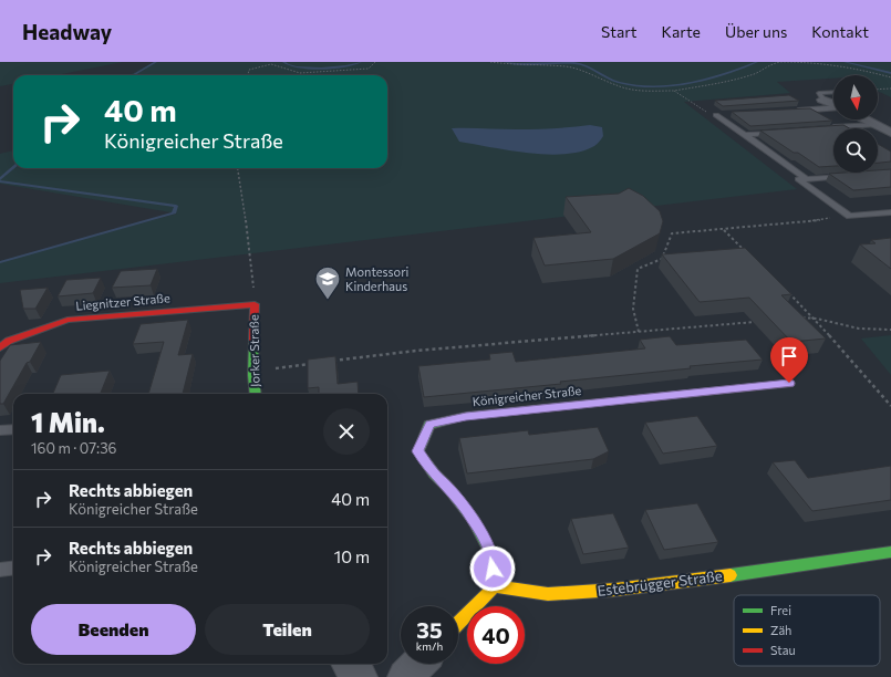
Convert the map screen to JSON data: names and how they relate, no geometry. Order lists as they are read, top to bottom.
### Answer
{
  "streets": {
    "street": [
      "Liegnitzer Straße",
      "Jorker Straße",
      "Königreicher Straße",
      "Estebrügger Straße"
    ]
  },
  "crossings": [
    ["Liegnitzer Straße", "Jorker Straße"],
    ["Königreicher Straße", "Estebrügger Straße"]
  ],
  "places": {
    "school or university": ["Montessori Kinderhaus"]
  },
  "legend": ["Frei", "Zäh", "Stau"],
  "north": "bottom",
  "page": {
    "header": "Headway",
    "nav": [
      "Start",
      "Karte",
      "Über uns",
      "Kontakt"
    ],
    "turn": ["40 m", "Königreicher Straße"],
    "heading": ["1 Min.", "160 m · 07:36"],
    "list": [
      {
        "name": "Rechts abbiegen",
        "note": "Königreicher Straße",
        "value": "40 m"
      },
      {
        "name": "Rechts abbiegen",
        "note": "Königreicher Straße",
        "value": "10 m"
      }
    ],
    "buttons": ["Beenden", "Teilen"],
    "speed": "35 km/h",
    "limit": "40"
  }
}
